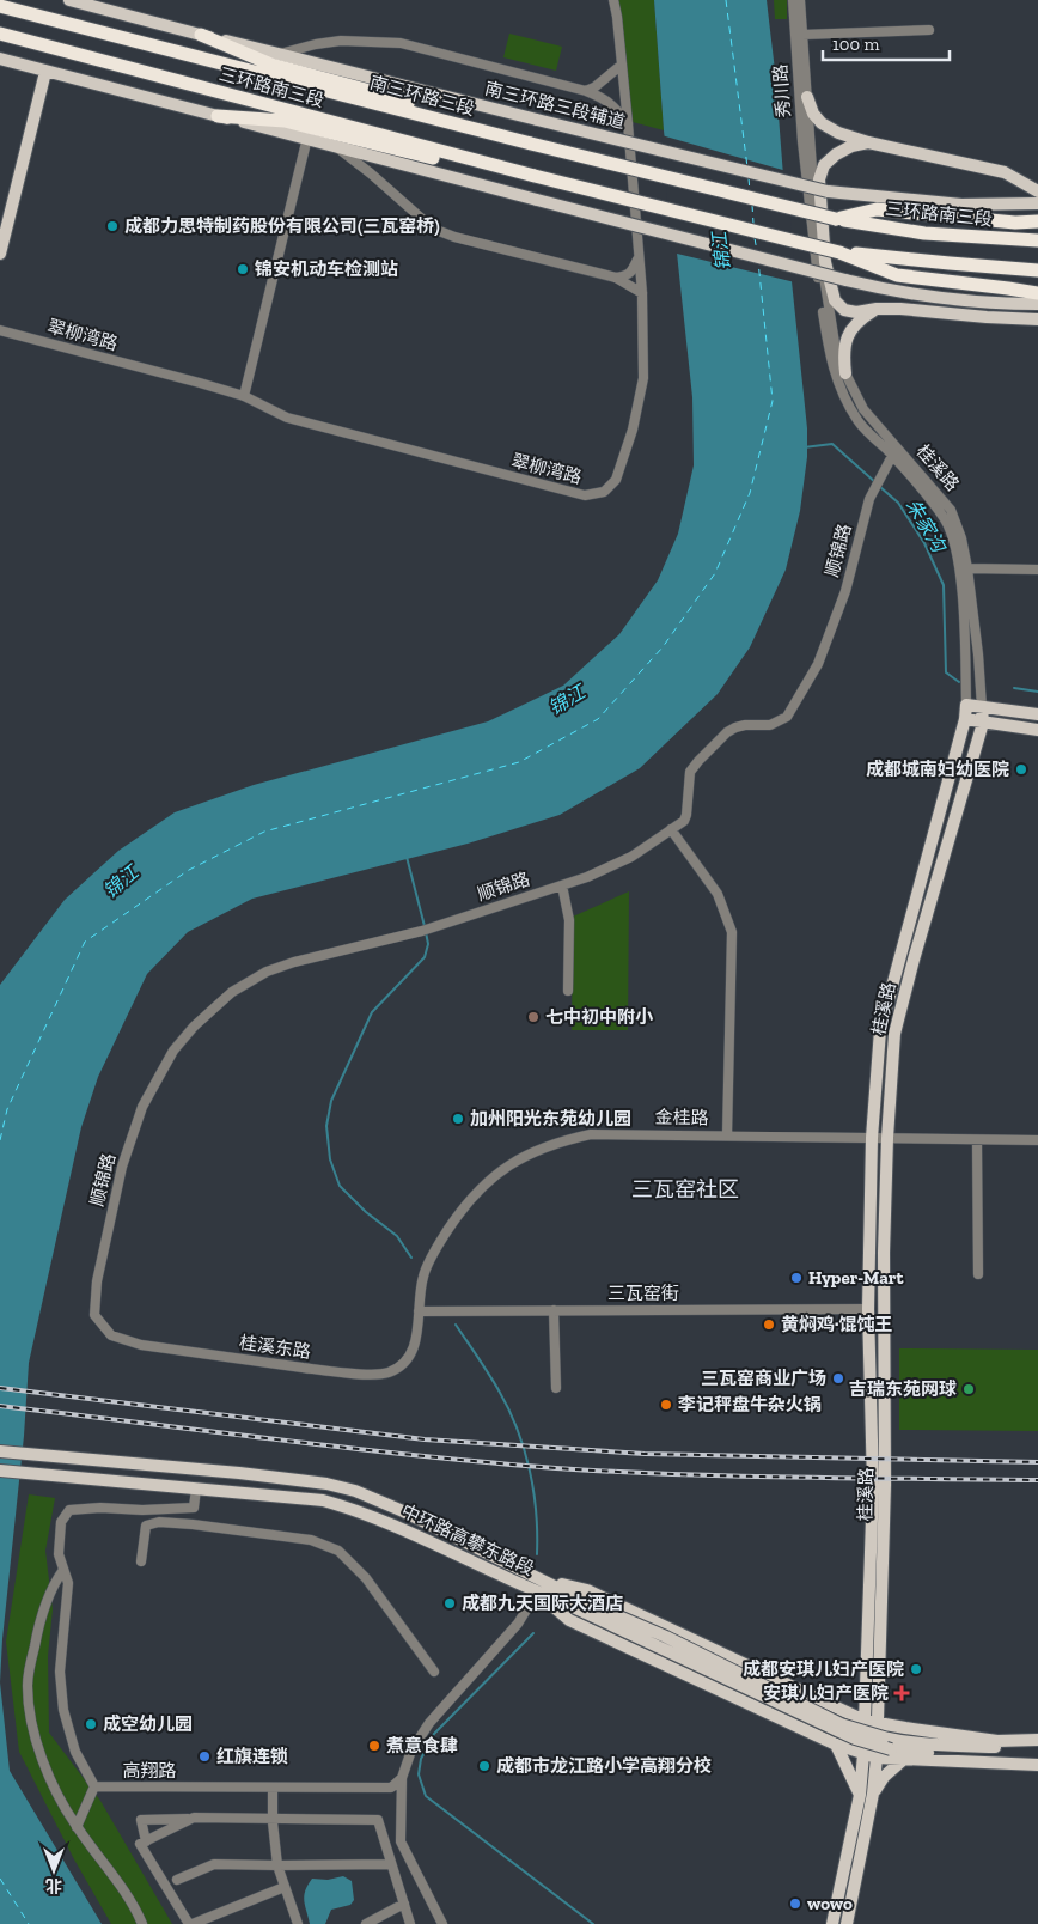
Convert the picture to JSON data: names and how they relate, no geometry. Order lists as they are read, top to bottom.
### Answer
{
  "streets": {
    "highway": ["三环路南三段", "南三环路三段"],
    "main road": ["南三环路三段辅道", "桂溪路", "中环路高攀东路段"],
    "street": [
      "秀川路",
      "翠柳湾路",
      "顺锦路",
      "金桂路",
      "三瓦窑街",
      "桂溪东路",
      "高翔路"
    ]
  },
  "crossings": [
    ["三环路南三段", "南三环路三段"],
    ["秀川路", "桂溪路"],
    ["桂溪路", "顺锦路"],
    ["桂溪路", "金桂路"],
    ["桂溪路", "三瓦窑街"],
    ["顺锦路", "桂溪东路"],
    ["金桂路", "三瓦窑街"],
    ["金桂路", "桂溪东路"],
    ["三瓦窑街", "桂溪东路"]
  ],
  "districts": ["三瓦窑社区"],
  "water": ["锦江", "朱家沟"],
  "places": {
    "other": [
      "成都力思特制药股份有限公司(三瓦窑桥)",
      "锦安机动车检测站",
      "成都城南妇幼医院",
      "七中初中附小",
      "加州阳光东苑幼儿园",
      "Hyper-Mart",
      "黄焖鸡·馄饨王",
      "三瓦窑商业广场",
      "吉瑞东苑网球",
      "李记秤盘牛杂火锅",
      "成都九天国际大酒店",
      "成都安琪儿妇产医院",
      "成空幼儿园",
      "煮意食肆",
      "红旗连锁",
      "成都市龙江路小学高翔分校",
      "wowo"
    ],
    "health": ["安琪儿妇产医院"]
  },
  "scale_bar": "100 m",
  "north": "bottom"
}
